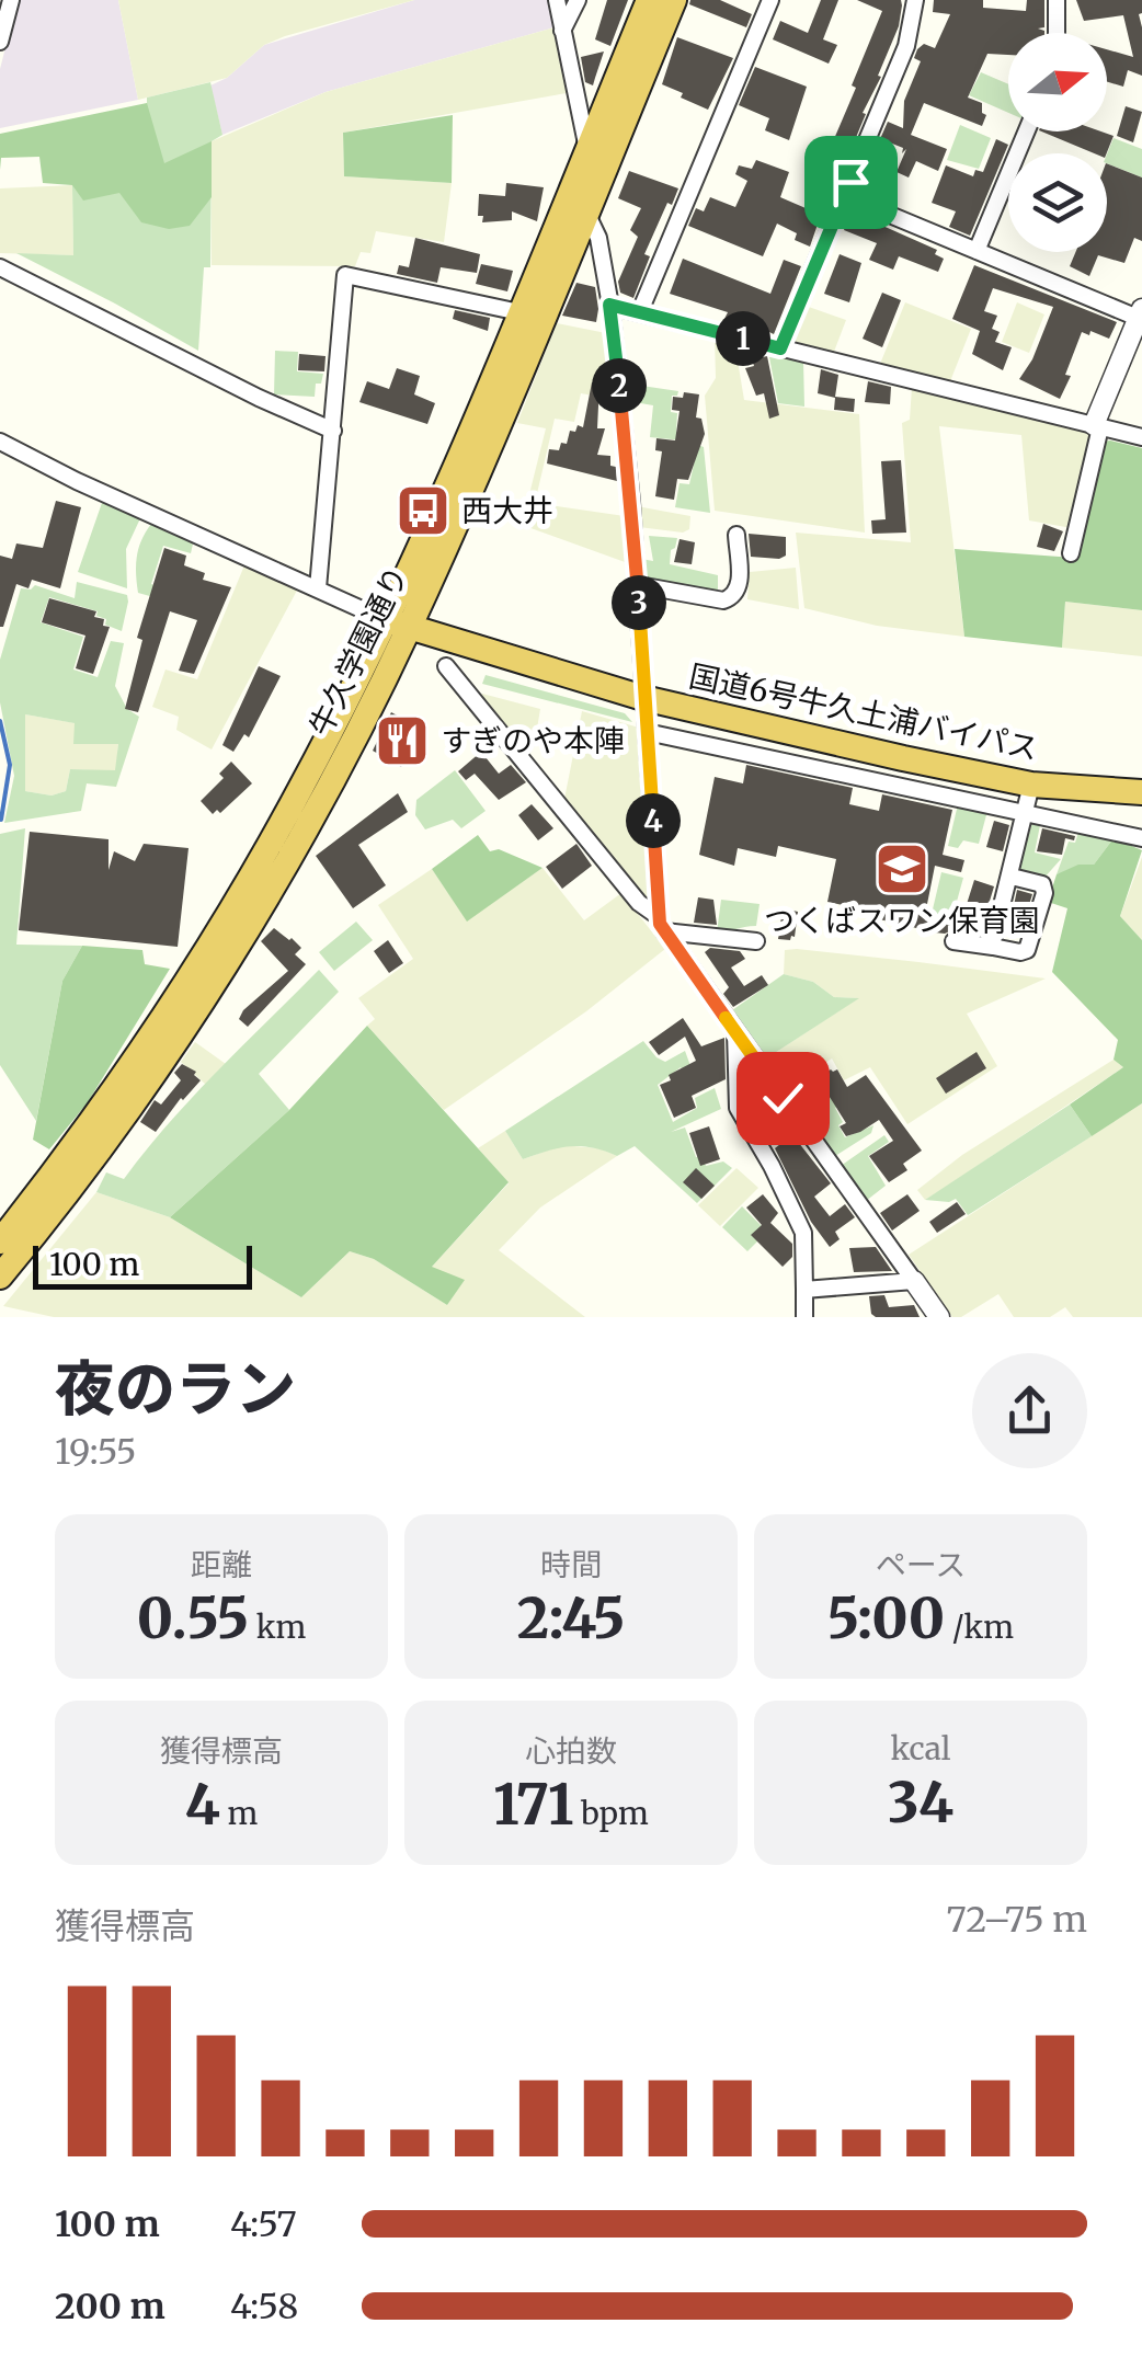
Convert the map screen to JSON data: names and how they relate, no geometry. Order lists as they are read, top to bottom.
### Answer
{
  "streets": {
    "highway": ["牛久学園通り", "国道6号牛久土浦バイパス"]
  },
  "crossings": [
    ["牛久学園通り", "国道6号牛久土浦バイパス"]
  ],
  "places": {
    "bus stop": ["西大井"],
    "restaurant": ["すぎのや本陣"],
    "school or university": ["つくばスワン保育園"]
  },
  "scale_bar": "100 m",
  "north": "right",
  "page": {
    "pins": [
      "1",
      "2",
      "3",
      "4"
    ],
    "scale": "100 m",
    "heading": ["夜のラン", "19:55"],
    "stats": [
      ["距離", "0.55 km"],
      ["時間", "2:45"],
      ["ペース", "5:00 /km"],
      ["獲得標高", "4 m"],
      ["心拍数", "171 bpm"],
      ["kcal", "34"]
    ],
    "chart": ["獲得標高", "72–75 m"],
    "list": [
      {
        "name": "100 m",
        "note": "4:57"
      },
      {
        "name": "200 m",
        "note": "4:58"
      }
    ]
  }
}
